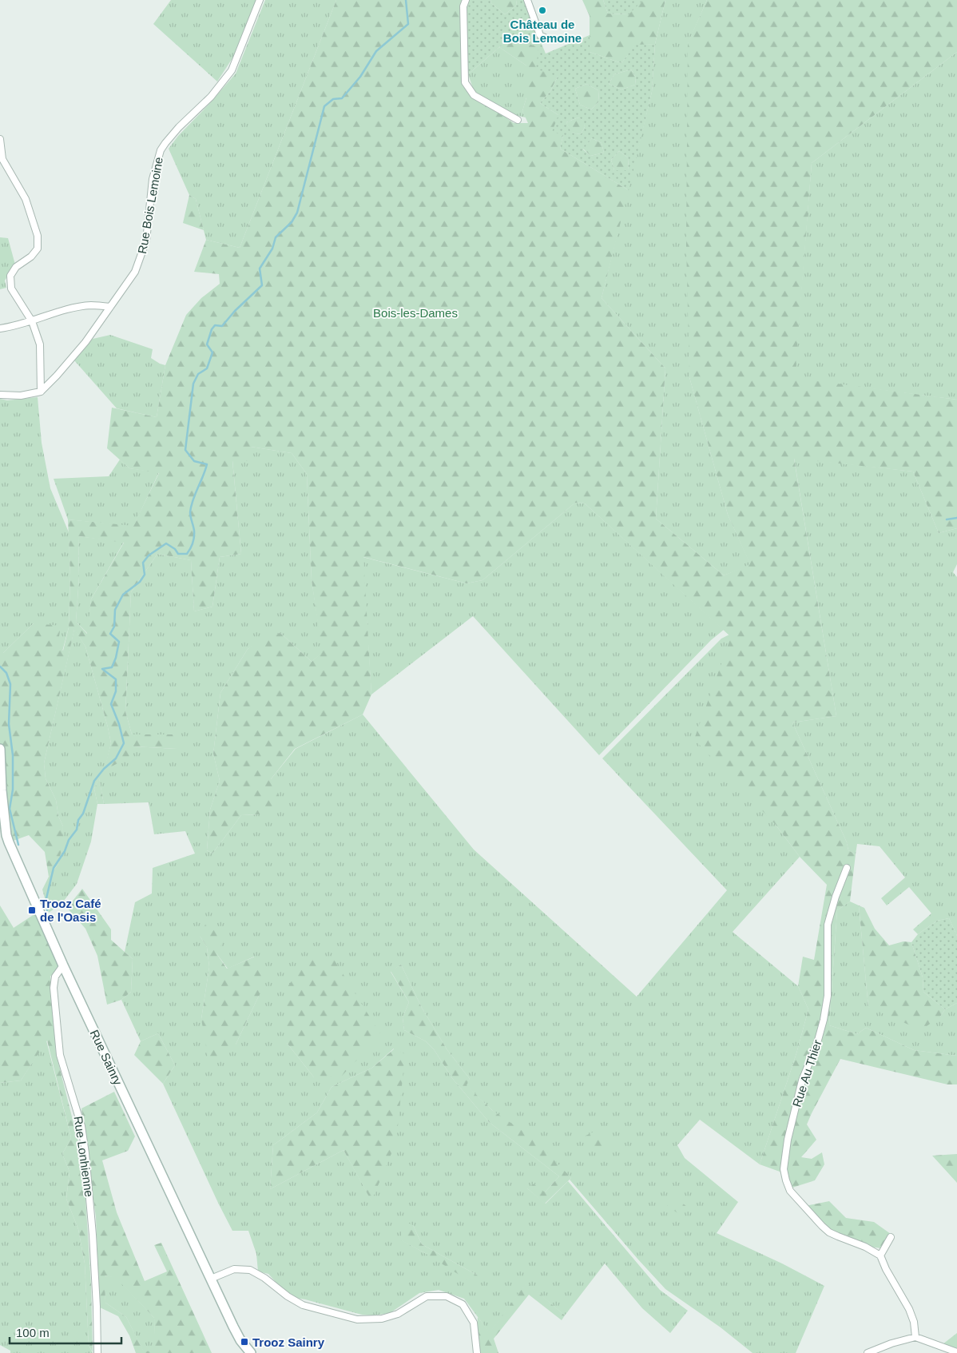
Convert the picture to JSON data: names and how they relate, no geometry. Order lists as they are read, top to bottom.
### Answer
{
  "streets": {
    "street": [
      "Rue Bois Lemoine",
      "Rue Sainry",
      "Rue Au Thier",
      "Rue Lonhienne"
    ]
  },
  "crossings": [
    ["Rue Sainry", "Rue Lonhienne"]
  ],
  "parks": ["Bois-les-Dames"],
  "places": {
    "other": ["Château de Bois Lemoine"],
    "transit": ["Trooz Café de l'Oasis", "Trooz Sainry"]
  },
  "scale_bar": "100 m"
}
